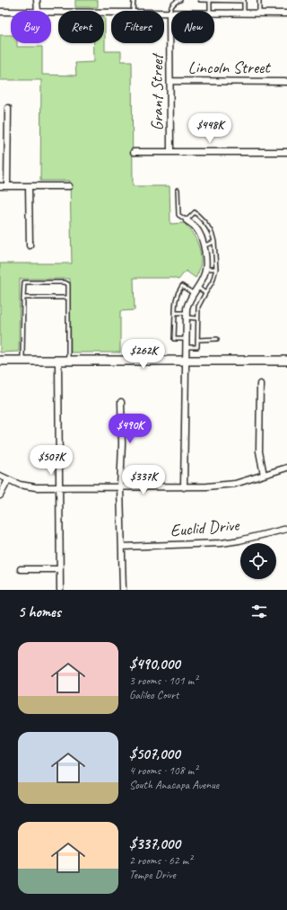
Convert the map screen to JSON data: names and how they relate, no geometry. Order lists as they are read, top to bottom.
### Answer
{
  "streets": {
    "street": ["Lincoln Street", "Grant Street", "Euclid Drive"]
  },
  "crossings": [
    ["Lincoln Street", "Grant Street"]
  ],
  "page": {
    "chip": [
      "Buy",
      "Rent",
      "Filters",
      "New"
    ],
    "price": [
      "$448K",
      "$262K",
      "$490K",
      "$507K",
      "$337K"
    ],
    "heading": "5 homes",
    "list": [
      {
        "name": "$490,000",
        "note": "3 rooms · 101 m² · Galileo Court"
      },
      {
        "name": "$507,000",
        "note": "4 rooms · 108 m² · South Anacapa Avenue"
      },
      {
        "name": "$337,000",
        "note": "2 rooms · 62 m² · Tempe Drive"
      }
    ]
  }
}
